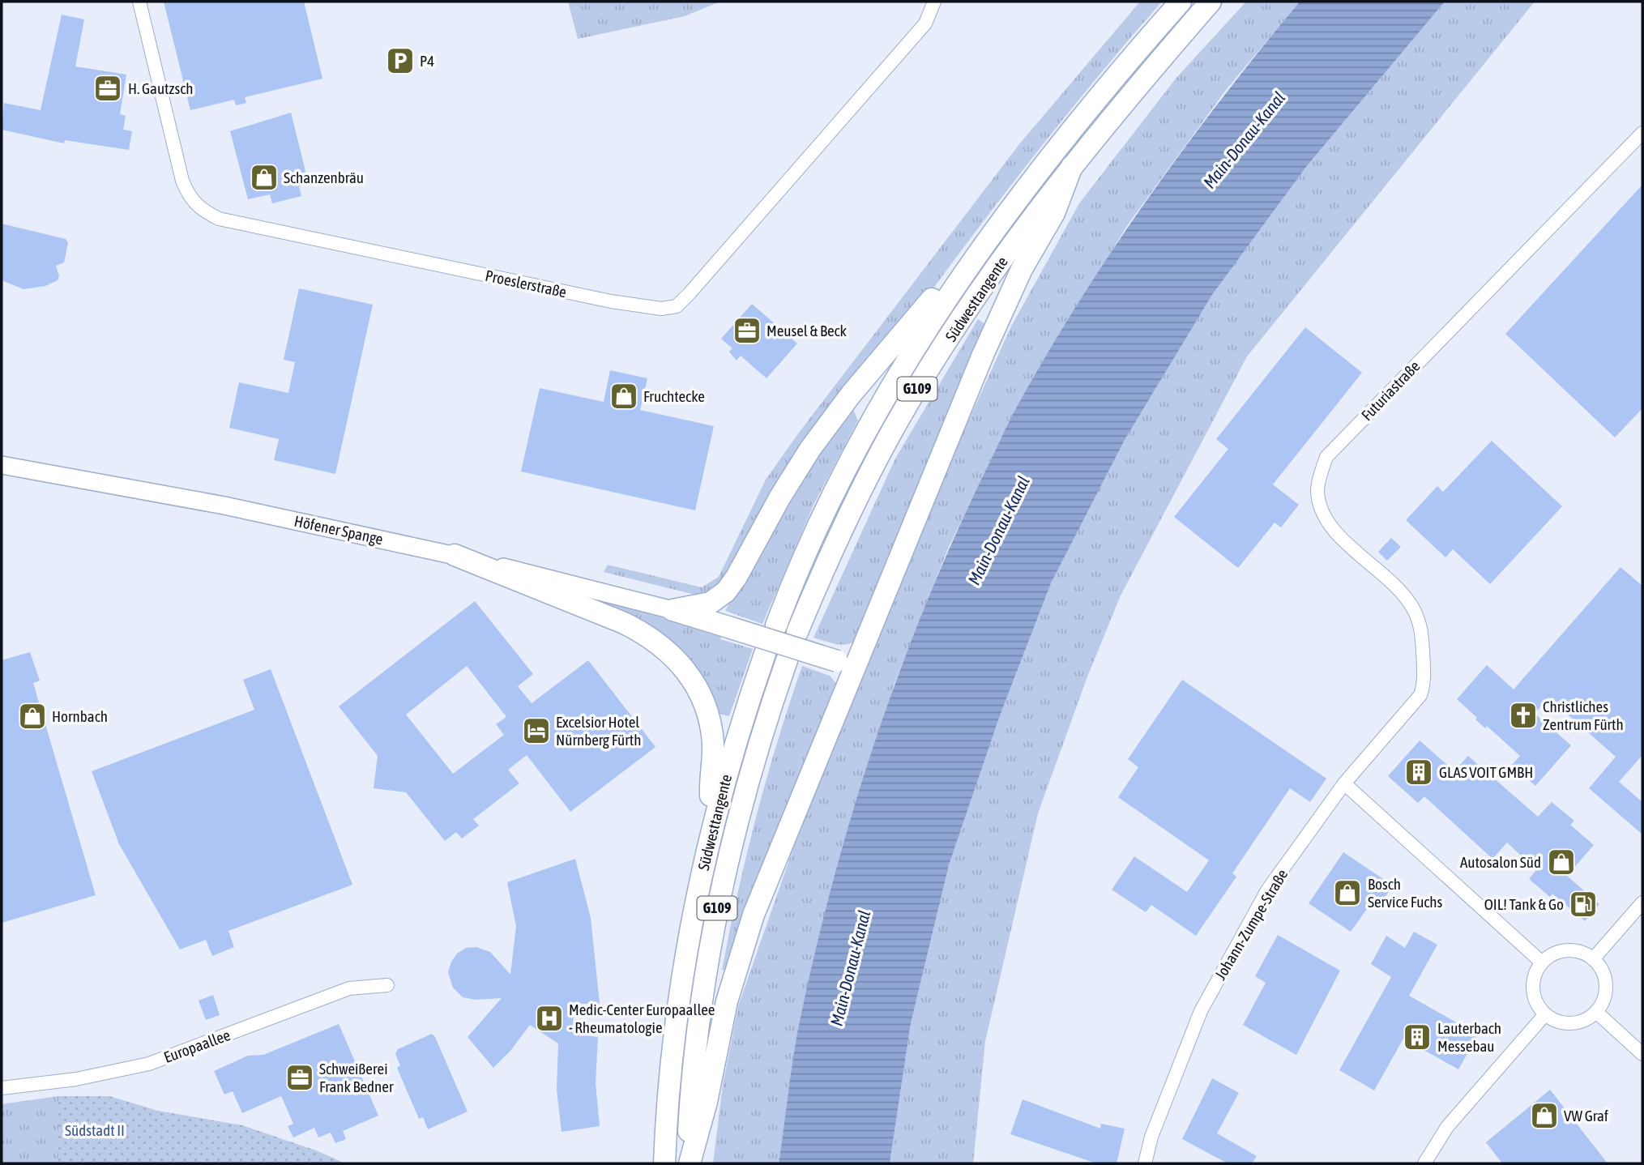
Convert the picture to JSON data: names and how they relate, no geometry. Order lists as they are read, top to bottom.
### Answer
{
  "streets": {
    "highway": ["Südwesttangente", "G109"],
    "main road": ["Höfener Spange"],
    "street": [
      "Proeslerstraße",
      "Futuriastraße",
      "Johann-Zumpe-Straße",
      "Europaallee"
    ]
  },
  "crossings": [
    ["Futuriastraße", "Johann-Zumpe-Straße"]
  ],
  "water": ["Main-Donau-Kanal"],
  "parks": ["Südstadt II"],
  "places": {
    "parking": ["P4"],
    "office": ["H. Gautzsch", "Meusel & Beck", "Schweißerei Frank Bedner"],
    "shop": [
      "Schanzenbräu",
      "Fruchtecke",
      "Hornbach",
      "Autosalon Süd",
      "Bosch Service Fuchs",
      "VW Graf"
    ],
    "church": ["Christliches Zentrum Fürth"],
    "hotel": ["Excelsior Hotel Nürnberg Fürth"],
    "building": ["GLAS VOIT GMBH", "Lauterbach Messebau"],
    "fuel station": ["OIL! Tank & Go"],
    "hospital": ["Medic-Center Europaallee - Rheumatologie"]
  }
}
